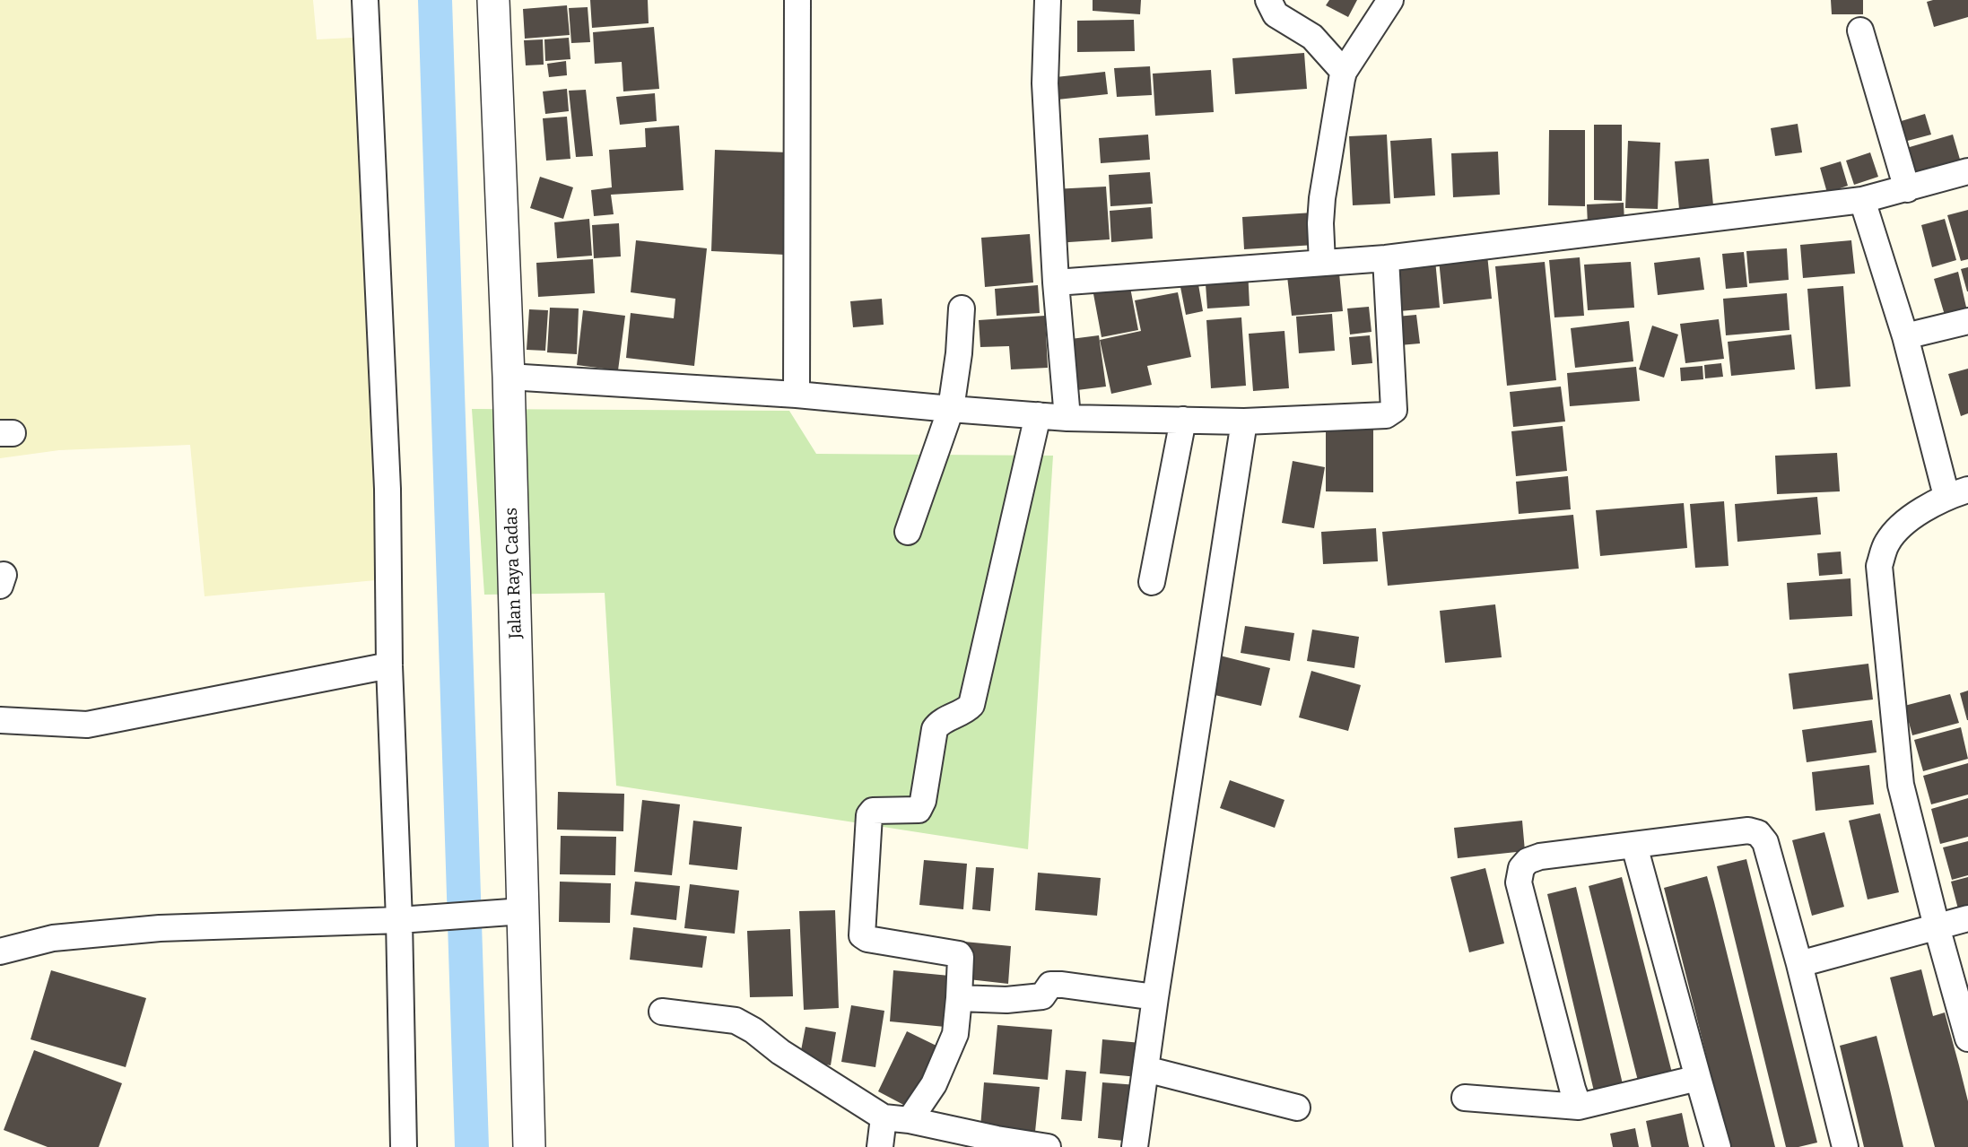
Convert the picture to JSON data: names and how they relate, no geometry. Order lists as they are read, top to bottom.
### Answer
{
  "streets": {
    "street": ["Jalan Raya Cadas"]
  }
}
